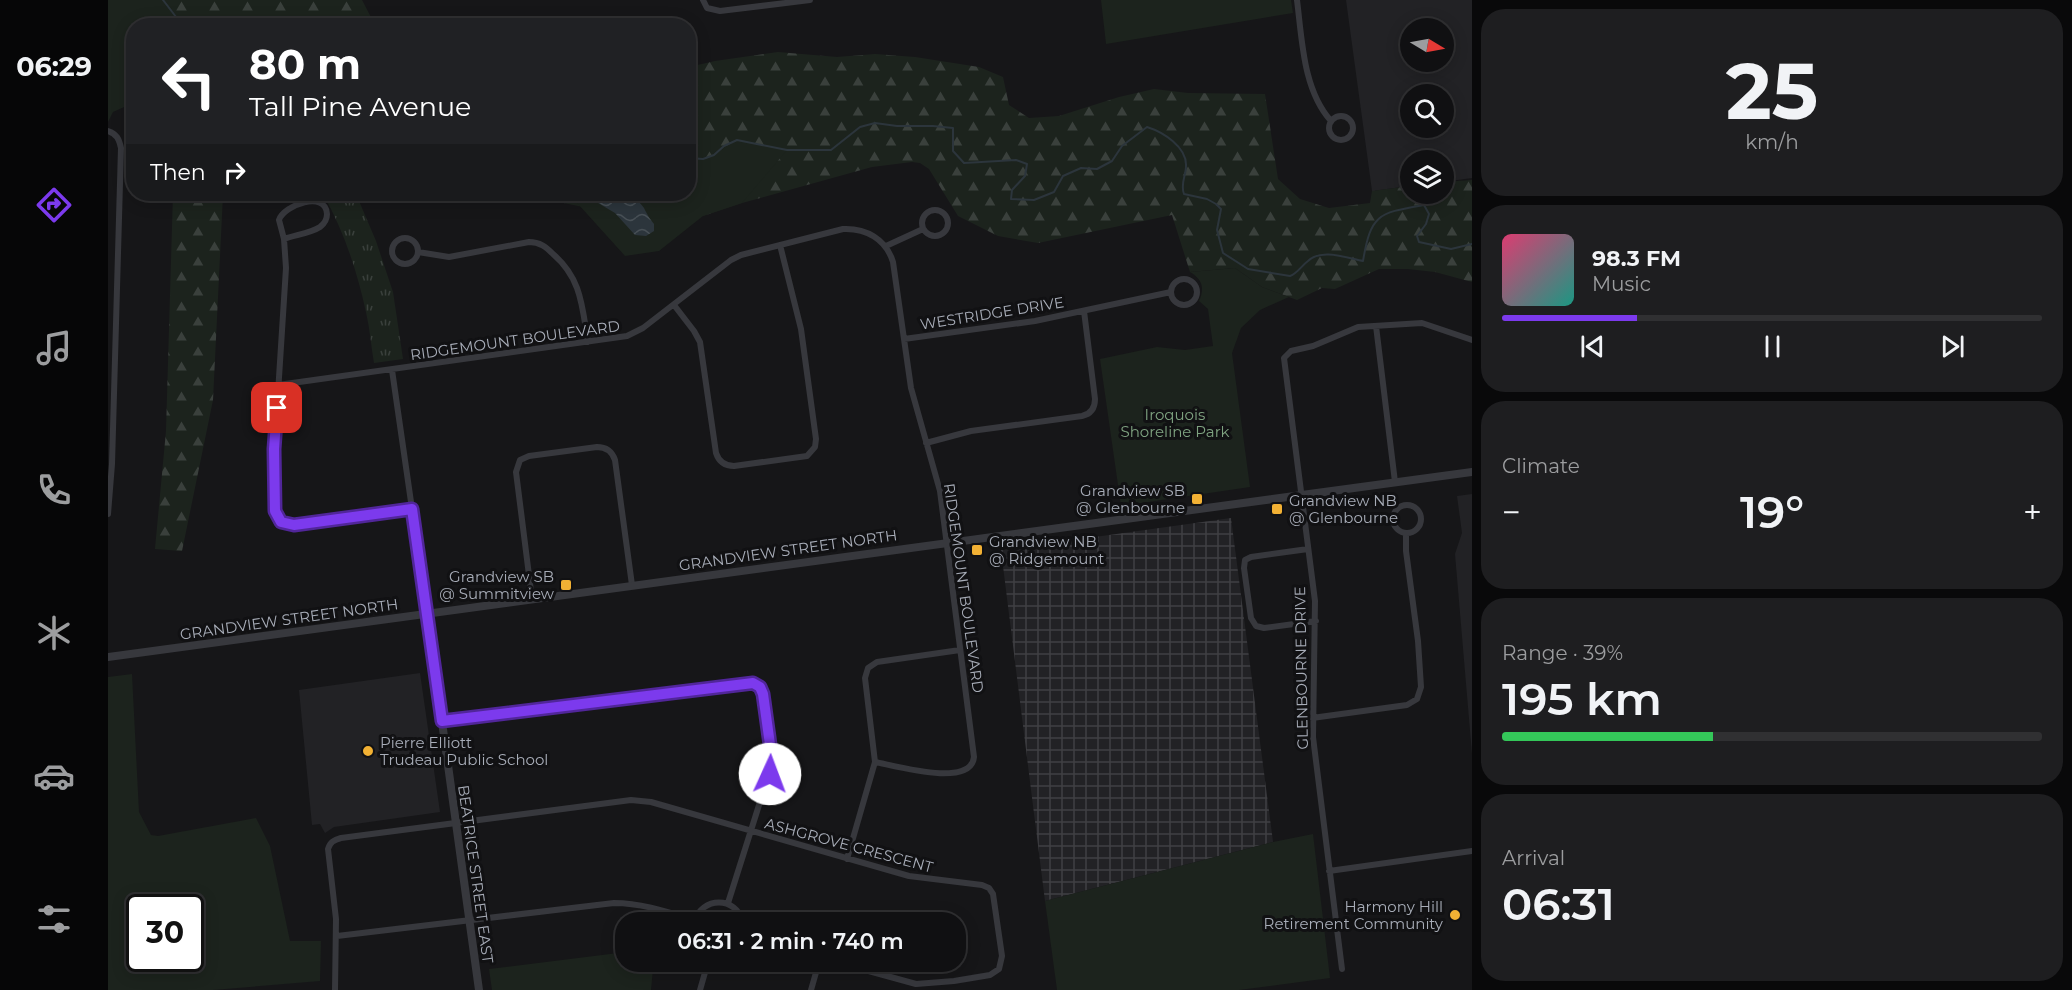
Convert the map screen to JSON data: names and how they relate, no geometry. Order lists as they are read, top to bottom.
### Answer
{
  "streets": {
    "street": [
      "WESTRIDGE DRIVE",
      "RIDGEMOUNT BOULEVARD",
      "GRANDVIEW STREET NORTH",
      "GLENBOURNE DRIVE",
      "ASHGROVE CRESCENT",
      "BEATRICE STREET EAST"
    ]
  },
  "crossings": [
    ["WESTRIDGE DRIVE", "RIDGEMOUNT BOULEVARD"],
    ["RIDGEMOUNT BOULEVARD", "GRANDVIEW STREET NORTH"],
    ["RIDGEMOUNT BOULEVARD", "BEATRICE STREET EAST"],
    ["GRANDVIEW STREET NORTH", "GLENBOURNE DRIVE"],
    ["GRANDVIEW STREET NORTH", "BEATRICE STREET EAST"],
    ["ASHGROVE CRESCENT", "BEATRICE STREET EAST"]
  ],
  "parks": ["Iroquois Shoreline Park"],
  "places": {
    "transit": [
      "Grandview SB @ Glenbourne",
      "Grandview NB @ Glenbourne",
      "Grandview NB @ Ridgemount",
      "Grandview SB @ Summitview"
    ],
    "other": ["Pierre Elliott Trudeau Public School", "Harmony Hill Retirement Community"]
  },
  "north": "right",
  "page": {
    "tabs": "06:29",
    "tile": [
      ["25", "km/h"],
      "Climate",
      ["Range · 39%", "195 km"],
      ["Arrival", "06:31"]
    ],
    "turn": ["80 m", "Tall Pine Avenue"],
    "then": "Then",
    "song": ["98.3 FM", "Music"],
    "heat": ["−", "19°", "+"],
    "limit": "30",
    "trip": "06:31 · 2 min · 740 m"
  }
}
